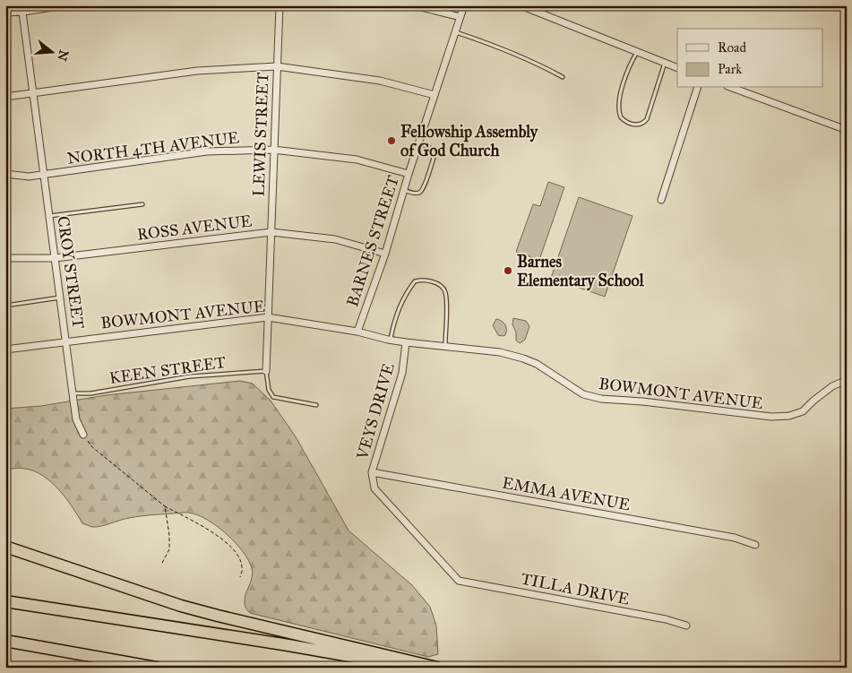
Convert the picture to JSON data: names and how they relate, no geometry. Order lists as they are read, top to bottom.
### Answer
{
  "streets": {
    "street": [
      "LEWIS STREET",
      "NORTH 4TH AVENUE",
      "ROSS AVENUE",
      "BARNES STREET",
      "CROY STREET",
      "BOWMONT AVENUE",
      "VEYS DRIVE",
      "EMMA AVENUE",
      "TILLA DRIVE"
    ],
    "lane": ["KEEN STREET"]
  },
  "crossings": [
    ["LEWIS STREET", "NORTH 4TH AVENUE"],
    ["LEWIS STREET", "ROSS AVENUE"],
    ["LEWIS STREET", "BOWMONT AVENUE"],
    ["LEWIS STREET", "KEEN STREET"],
    ["NORTH 4TH AVENUE", "BARNES STREET"],
    ["NORTH 4TH AVENUE", "CROY STREET"],
    ["ROSS AVENUE", "BARNES STREET"],
    ["ROSS AVENUE", "CROY STREET"],
    ["BARNES STREET", "BOWMONT AVENUE"],
    ["CROY STREET", "BOWMONT AVENUE"],
    ["CROY STREET", "KEEN STREET"],
    ["BOWMONT AVENUE", "VEYS DRIVE"],
    ["VEYS DRIVE", "EMMA AVENUE"],
    ["VEYS DRIVE", "TILLA DRIVE"]
  ],
  "places": ["Fellowship Assembly of God Church", "Barnes Elementary School"],
  "legend": ["Road", "Park"],
  "north": "right"
}
